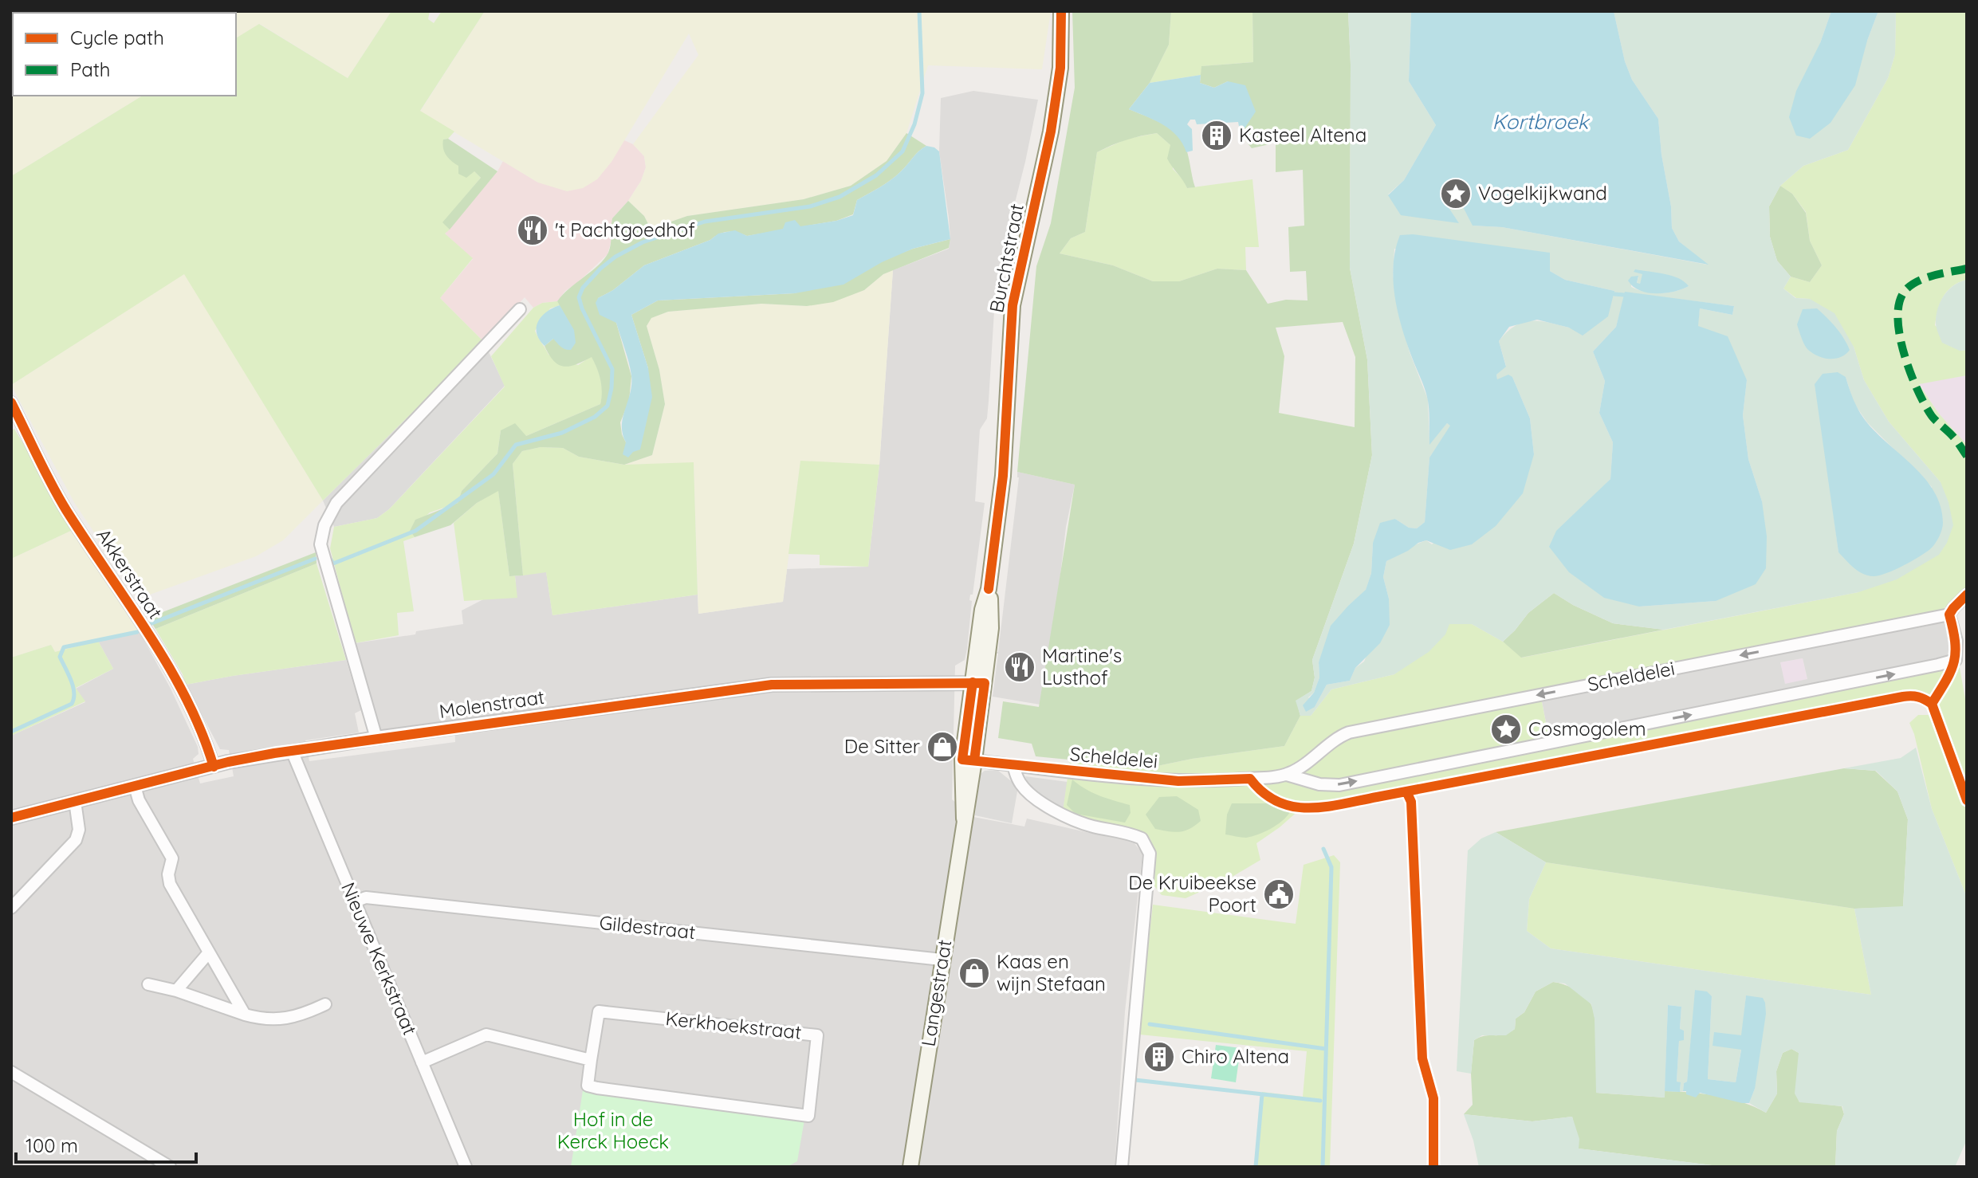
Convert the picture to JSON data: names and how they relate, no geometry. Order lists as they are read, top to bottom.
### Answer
{
  "streets": {
    "main road": ["Burchtstraat", "Langestraat"],
    "street": [
      "Akkerstraat",
      "Scheldelei",
      "Molenstraat",
      "Gildestraat",
      "Nieuwe Kerkstraat",
      "Kerkhoekstraat"
    ]
  },
  "crossings": [
    ["Burchtstraat", "Molenstraat"],
    ["Burchtstraat", "Langestraat"],
    ["Akkerstraat", "Molenstraat"],
    ["Scheldelei", "Langestraat"],
    ["Molenstraat", "Nieuwe Kerkstraat"],
    ["Molenstraat", "Langestraat"],
    ["Gildestraat", "Nieuwe Kerkstraat"],
    ["Gildestraat", "Langestraat"]
  ],
  "water": ["Kortbroek"],
  "parks": ["Hof in de Kerck Hoeck"],
  "places": {
    "building": ["Kasteel Altena", "Chiro Altena"],
    "place": ["Vogelkijkwand", "Cosmogolem"],
    "restaurant": ["'t Pachtgoedhof", "Martine's Lusthof"],
    "shop": ["De Sitter", "Kaas en wijn Stefaan"],
    "public building": ["De Kruibeekse Poort"]
  },
  "legend": ["Cycle path", "Path"],
  "scale_bar": "100 m"
}
